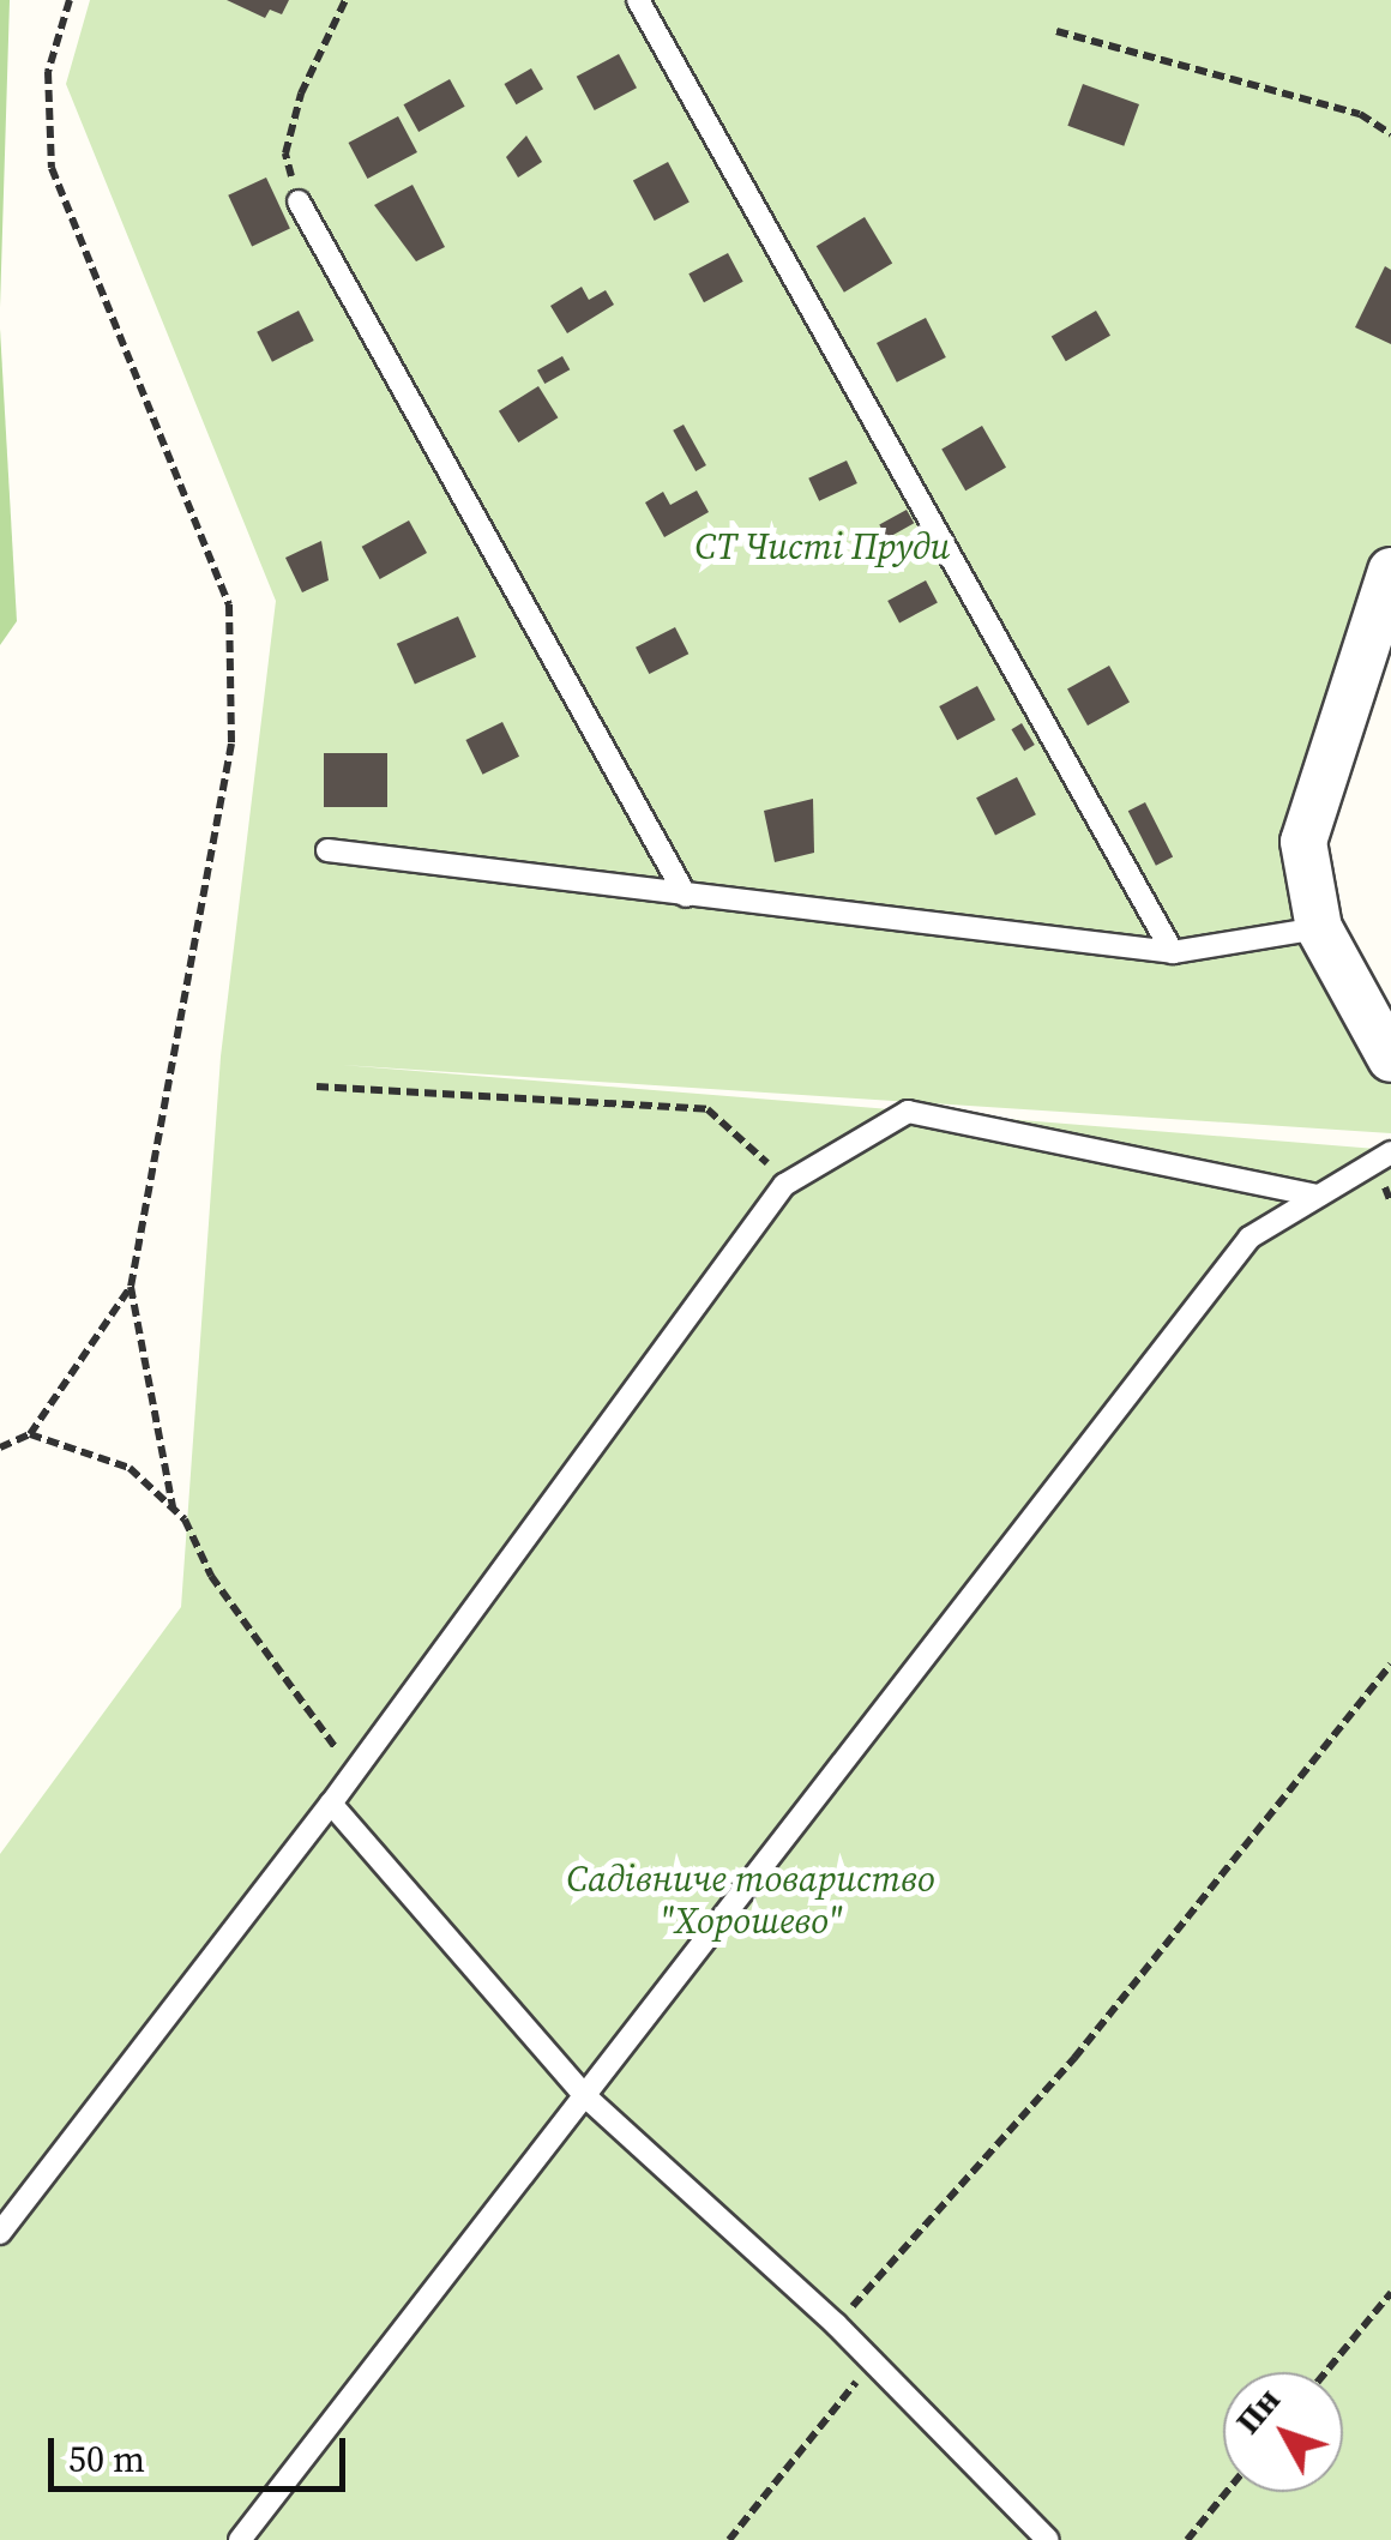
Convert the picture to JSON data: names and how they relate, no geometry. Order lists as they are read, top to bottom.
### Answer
{
  "parks": ["СТ Чисті Пруди", "Садівниче товариство \"Хорошево\""],
  "scale_bar": "50 m",
  "north": "top left"
}
